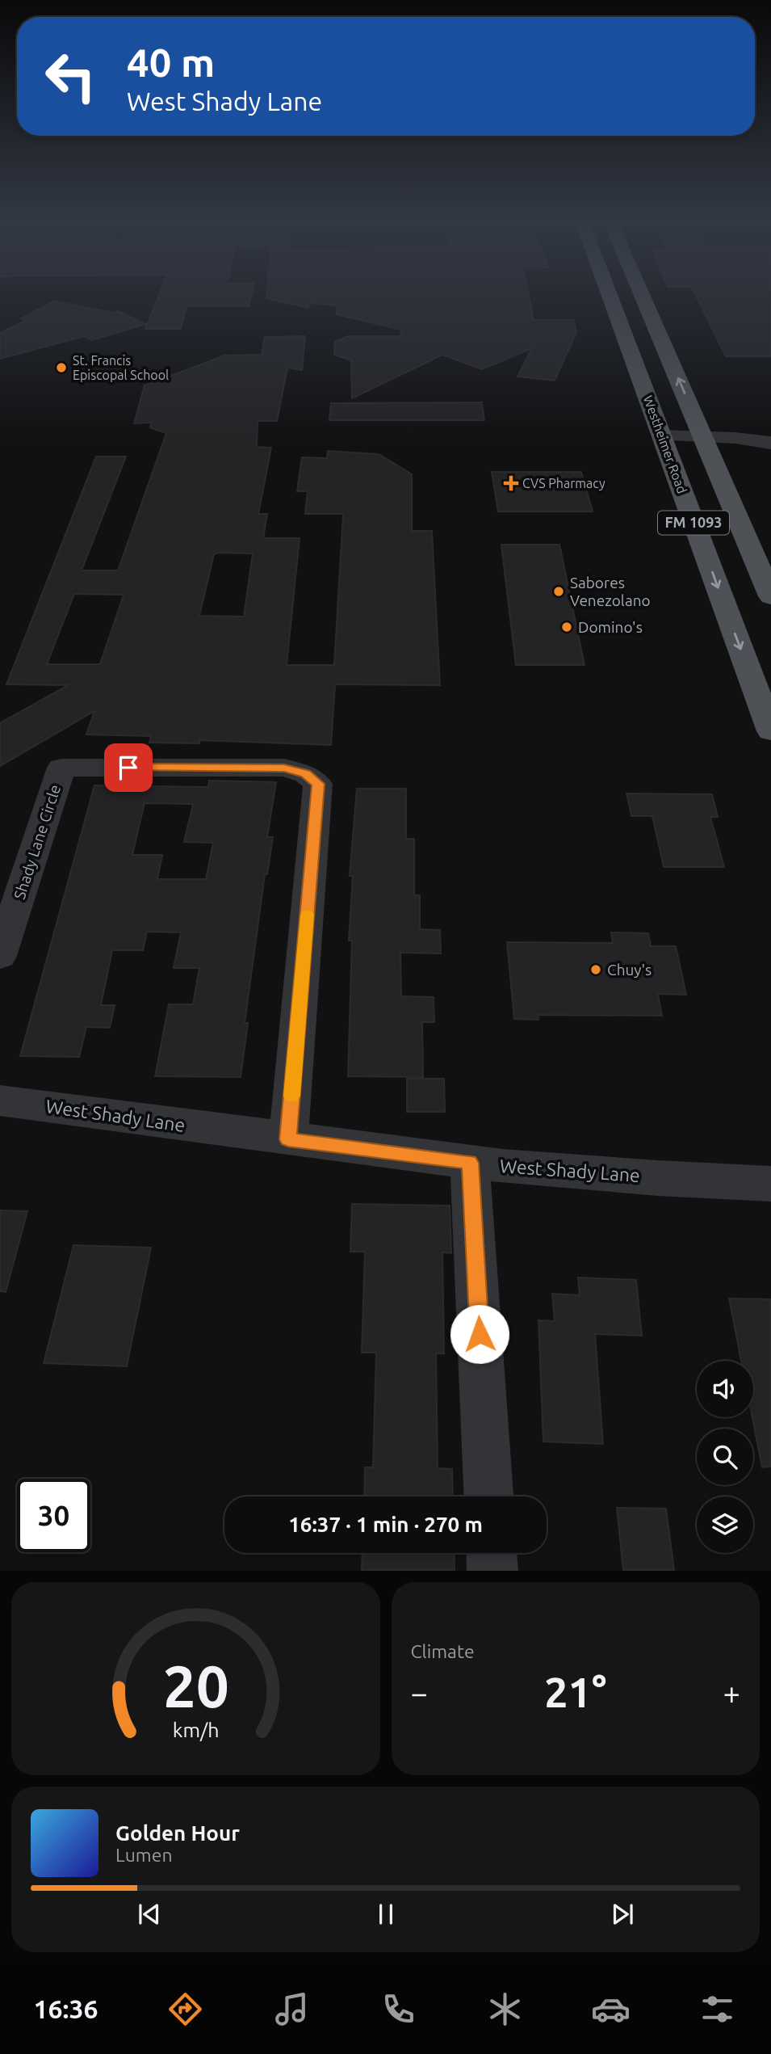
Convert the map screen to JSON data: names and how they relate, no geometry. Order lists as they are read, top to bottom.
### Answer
{
  "streets": {
    "main road": ["Westheimer Road", "FM 1093"],
    "street": ["Shady Lane Circle", "West Shady Lane"]
  },
  "crossings": [
    ["Shady Lane Circle", "West Shady Lane"]
  ],
  "places": {
    "other": [
      "St. Francis Episcopal School",
      "Sabores Venezolano",
      "Domino's",
      "Chuy's"
    ],
    "health": ["CVS Pharmacy"]
  },
  "page": {
    "turn": ["40 m", "West Shady Lane"],
    "limit": "30",
    "trip": "16:37 · 1 min · 270 m",
    "tile": "Climate",
    "heat": ["−", "21°", "+"],
    "song": ["Golden Hour", "Lumen"],
    "tabs": "16:36",
    "gauge": ["20", "km/h"]
  }
}
